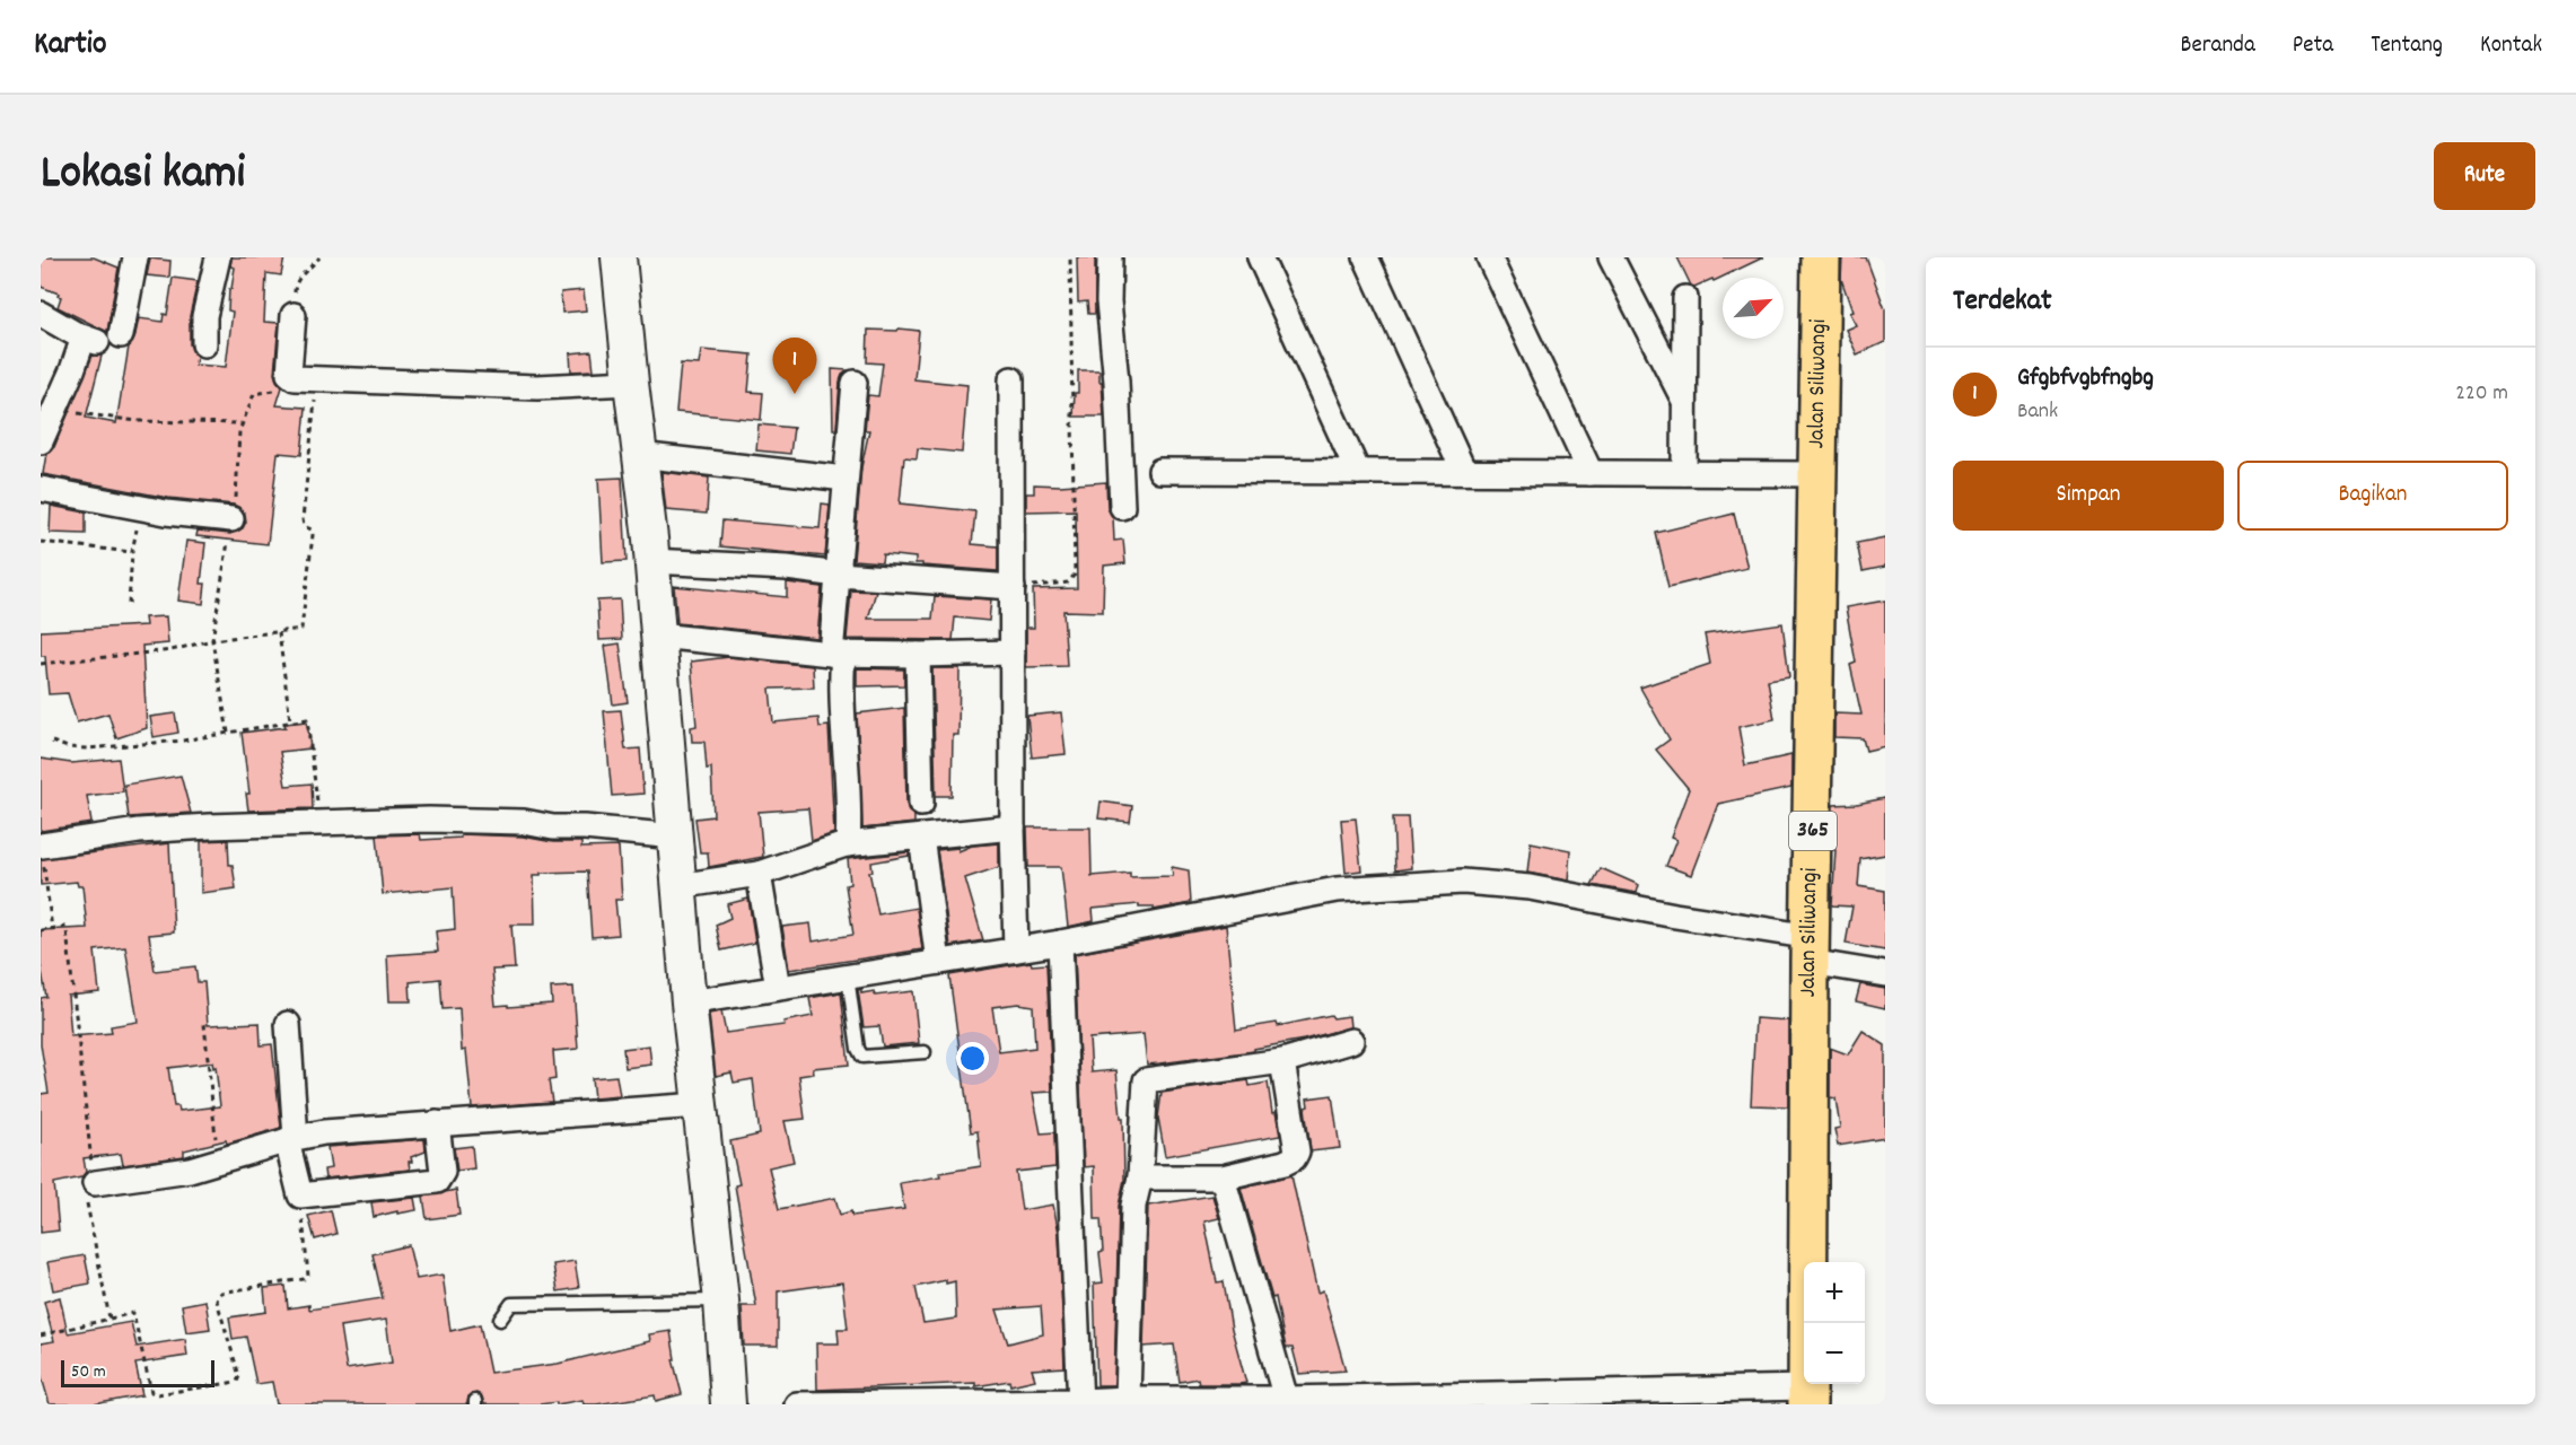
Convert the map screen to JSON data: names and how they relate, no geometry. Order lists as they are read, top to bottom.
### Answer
{
  "streets": {
    "main road": ["Jalan Siliwangi", "365"]
  },
  "scale_bar": "50 m",
  "north": "top right",
  "page": {
    "header": "Kartio",
    "nav": [
      "Beranda",
      "Peta",
      "Tentang",
      "Kontak"
    ],
    "title": "Lokasi kami",
    "buttons": [
      "Rute",
      ["Simpan", "Bagikan"]
    ],
    "heading": "Terdekat",
    "pins": "1",
    "list": [
      {
        "mark": "1",
        "name": "Gfgbfvgbfngbg",
        "note": "Bank",
        "value": "220 m"
      }
    ],
    "map_buttons": ["+", "−"],
    "scale": "50 m"
  }
}
